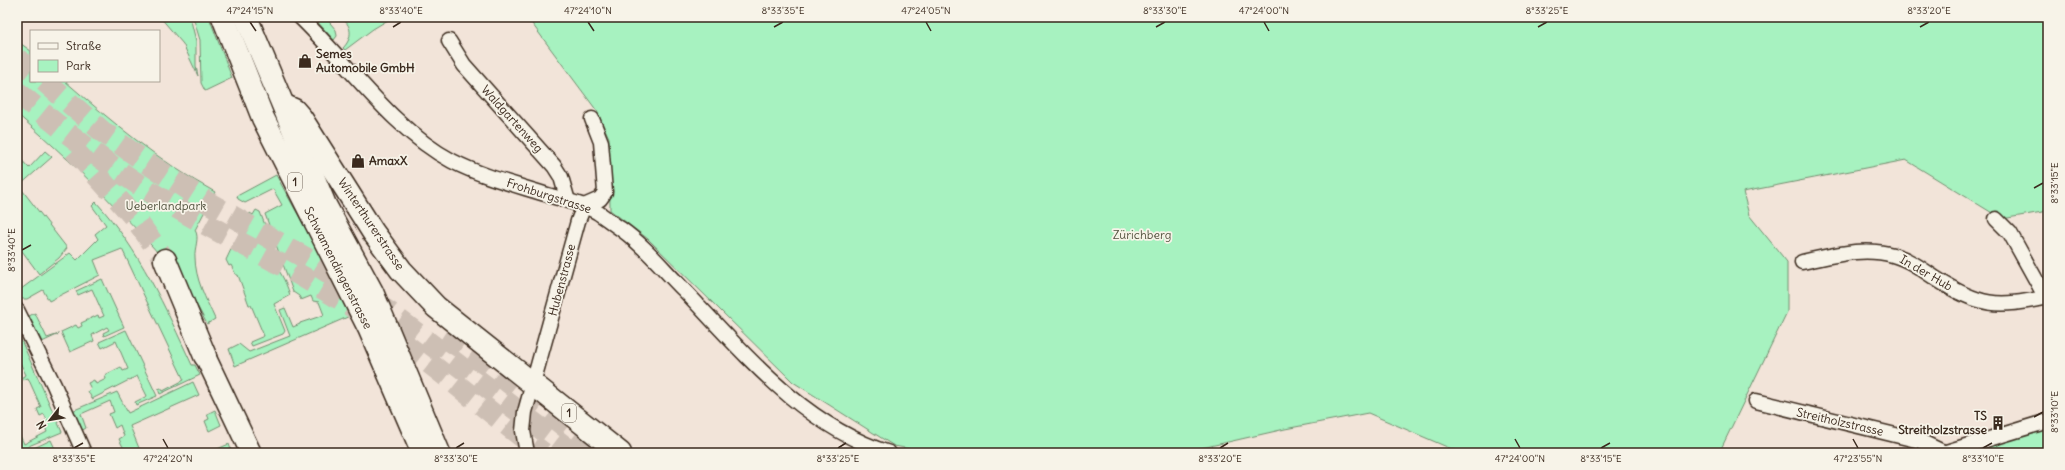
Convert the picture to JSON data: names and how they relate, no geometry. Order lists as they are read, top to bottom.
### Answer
{
  "streets": {
    "main road": ["1", "Winterthurerstrasse", "Schwamendingenstrasse"],
    "street": [
      "Waldgartenweg",
      "Frohburgstrasse",
      "In der Hub",
      "Hubenstrasse",
      "Streitholzstrasse"
    ]
  },
  "crossings": [
    ["Waldgartenweg", "Frohburgstrasse"],
    ["Frohburgstrasse", "Hubenstrasse"],
    ["Winterthurerstrasse", "Schwamendingenstrasse"],
    ["Winterthurerstrasse", "Hubenstrasse"]
  ],
  "parks": ["Ueberlandpark", "Zürichberg"],
  "places": {
    "shop": ["Semes Automobile GmbH", "AmaxX"],
    "building": ["TS Streitholzstrasse"]
  },
  "legend": ["Straße", "Park"],
  "north": "bottom left",
  "coordinates": [
    "47°24'15\"N",
    "8°33'40\"E",
    "47°24'10\"N",
    "8°33'35\"E",
    "47°24'05\"N",
    "8°33'30\"E",
    "47°24'00\"N",
    "8°33'25\"E",
    "8°33'20\"E",
    "8°33'15\"E",
    "8°33'10\"E",
    "47°24'20\"N",
    "47°23'55\"N"
  ]
}
